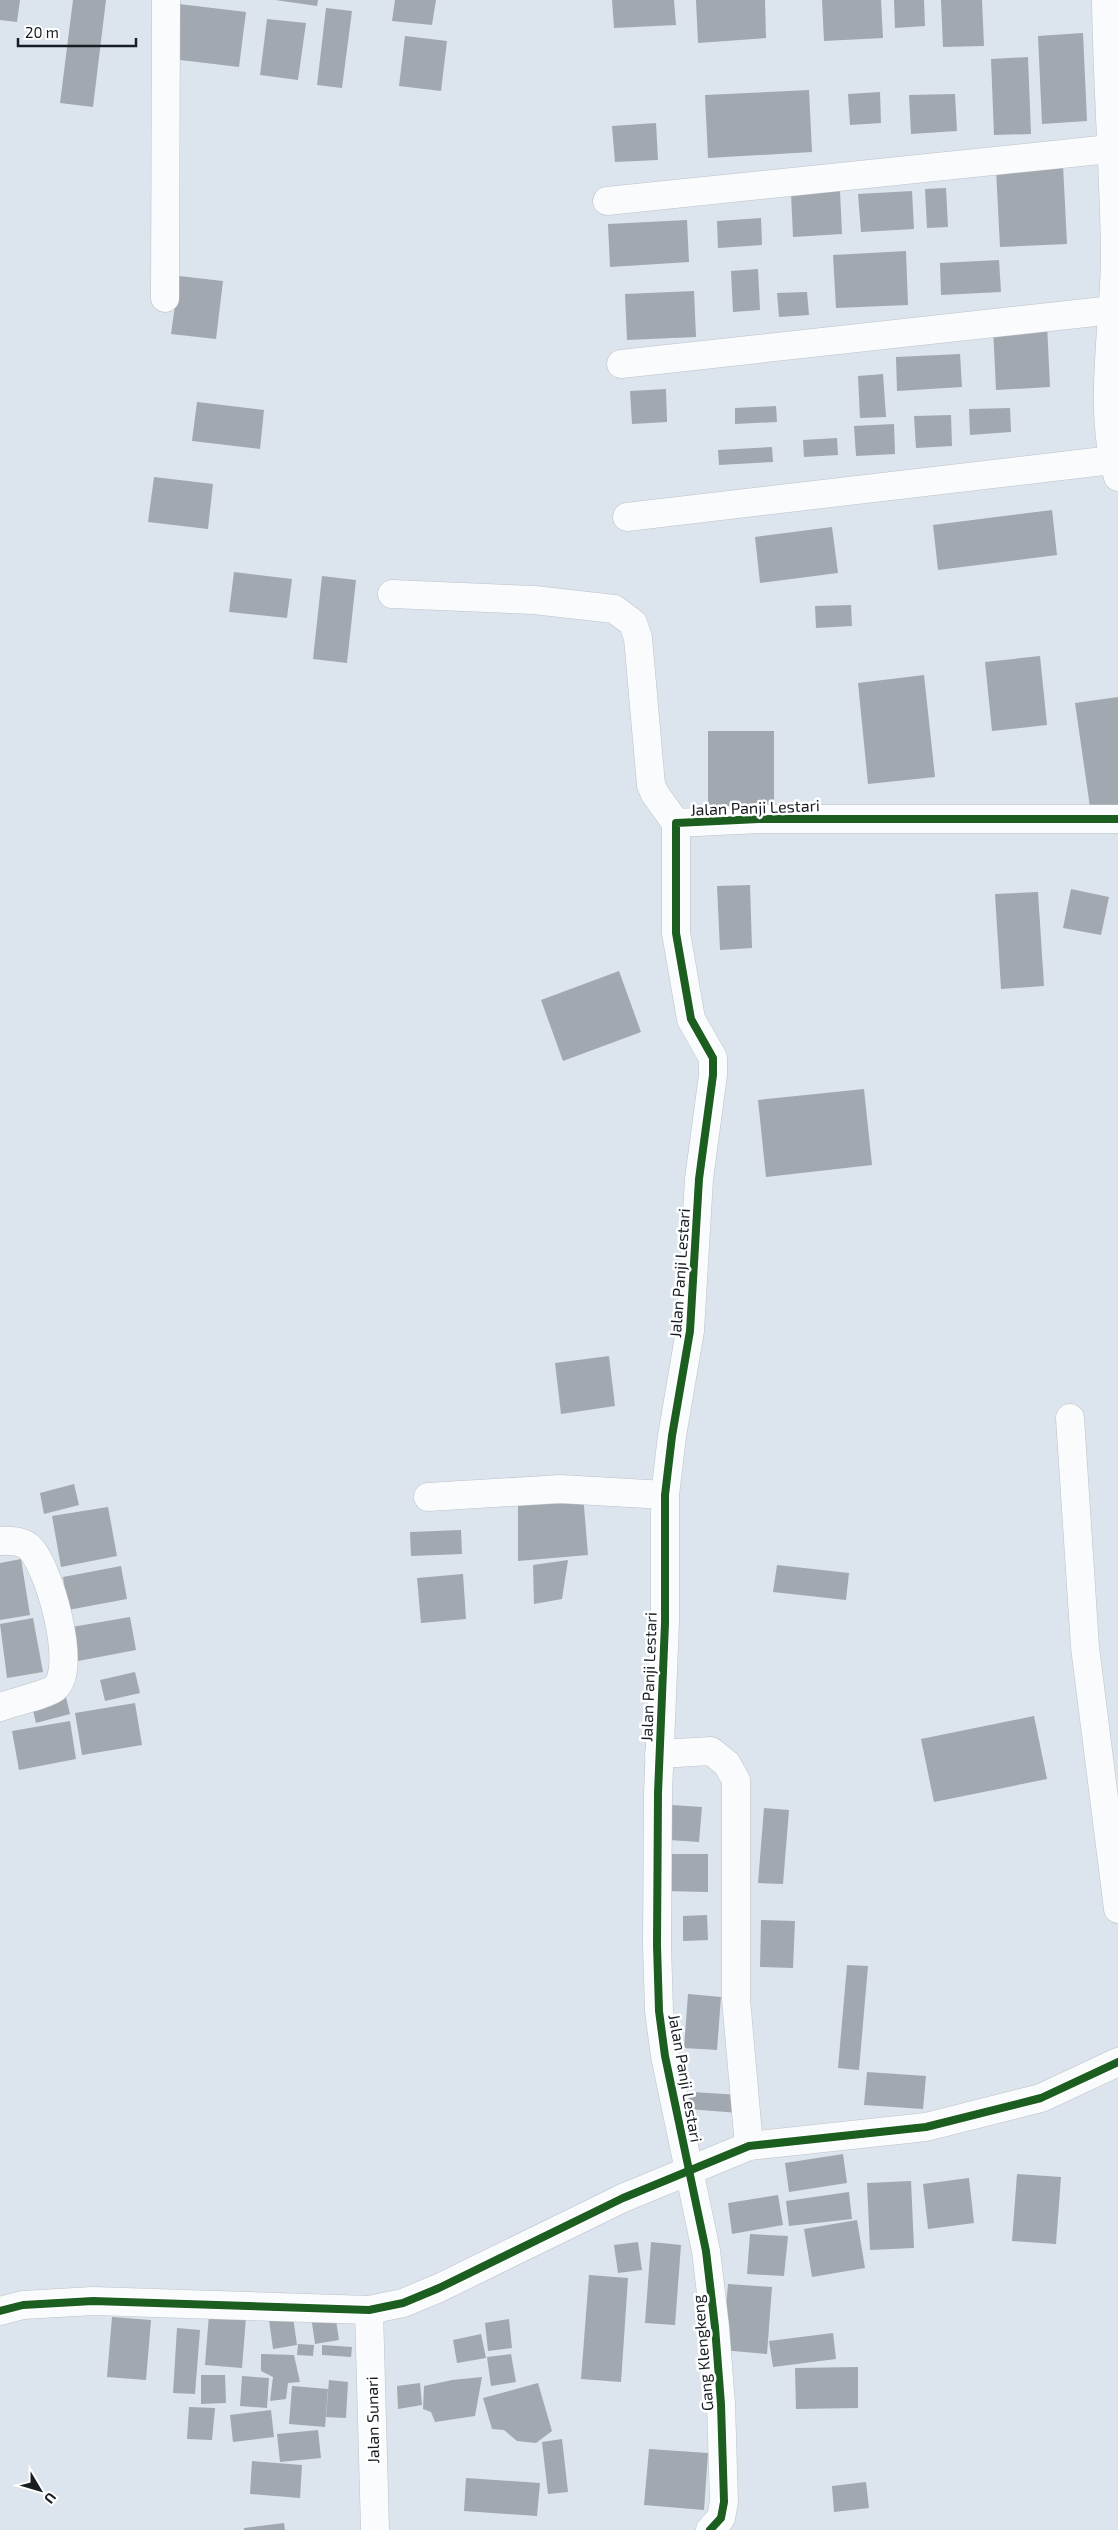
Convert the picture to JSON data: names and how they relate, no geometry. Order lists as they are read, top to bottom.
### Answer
{
  "streets": {
    "street": ["Jalan Panji Lestari", "Gang Klengkeng", "Jalan Sunari"]
  },
  "crossings": [
    ["Jalan Panji Lestari", "Gang Klengkeng"]
  ],
  "scale_bar": "20 m",
  "north": "bottom right"
}
